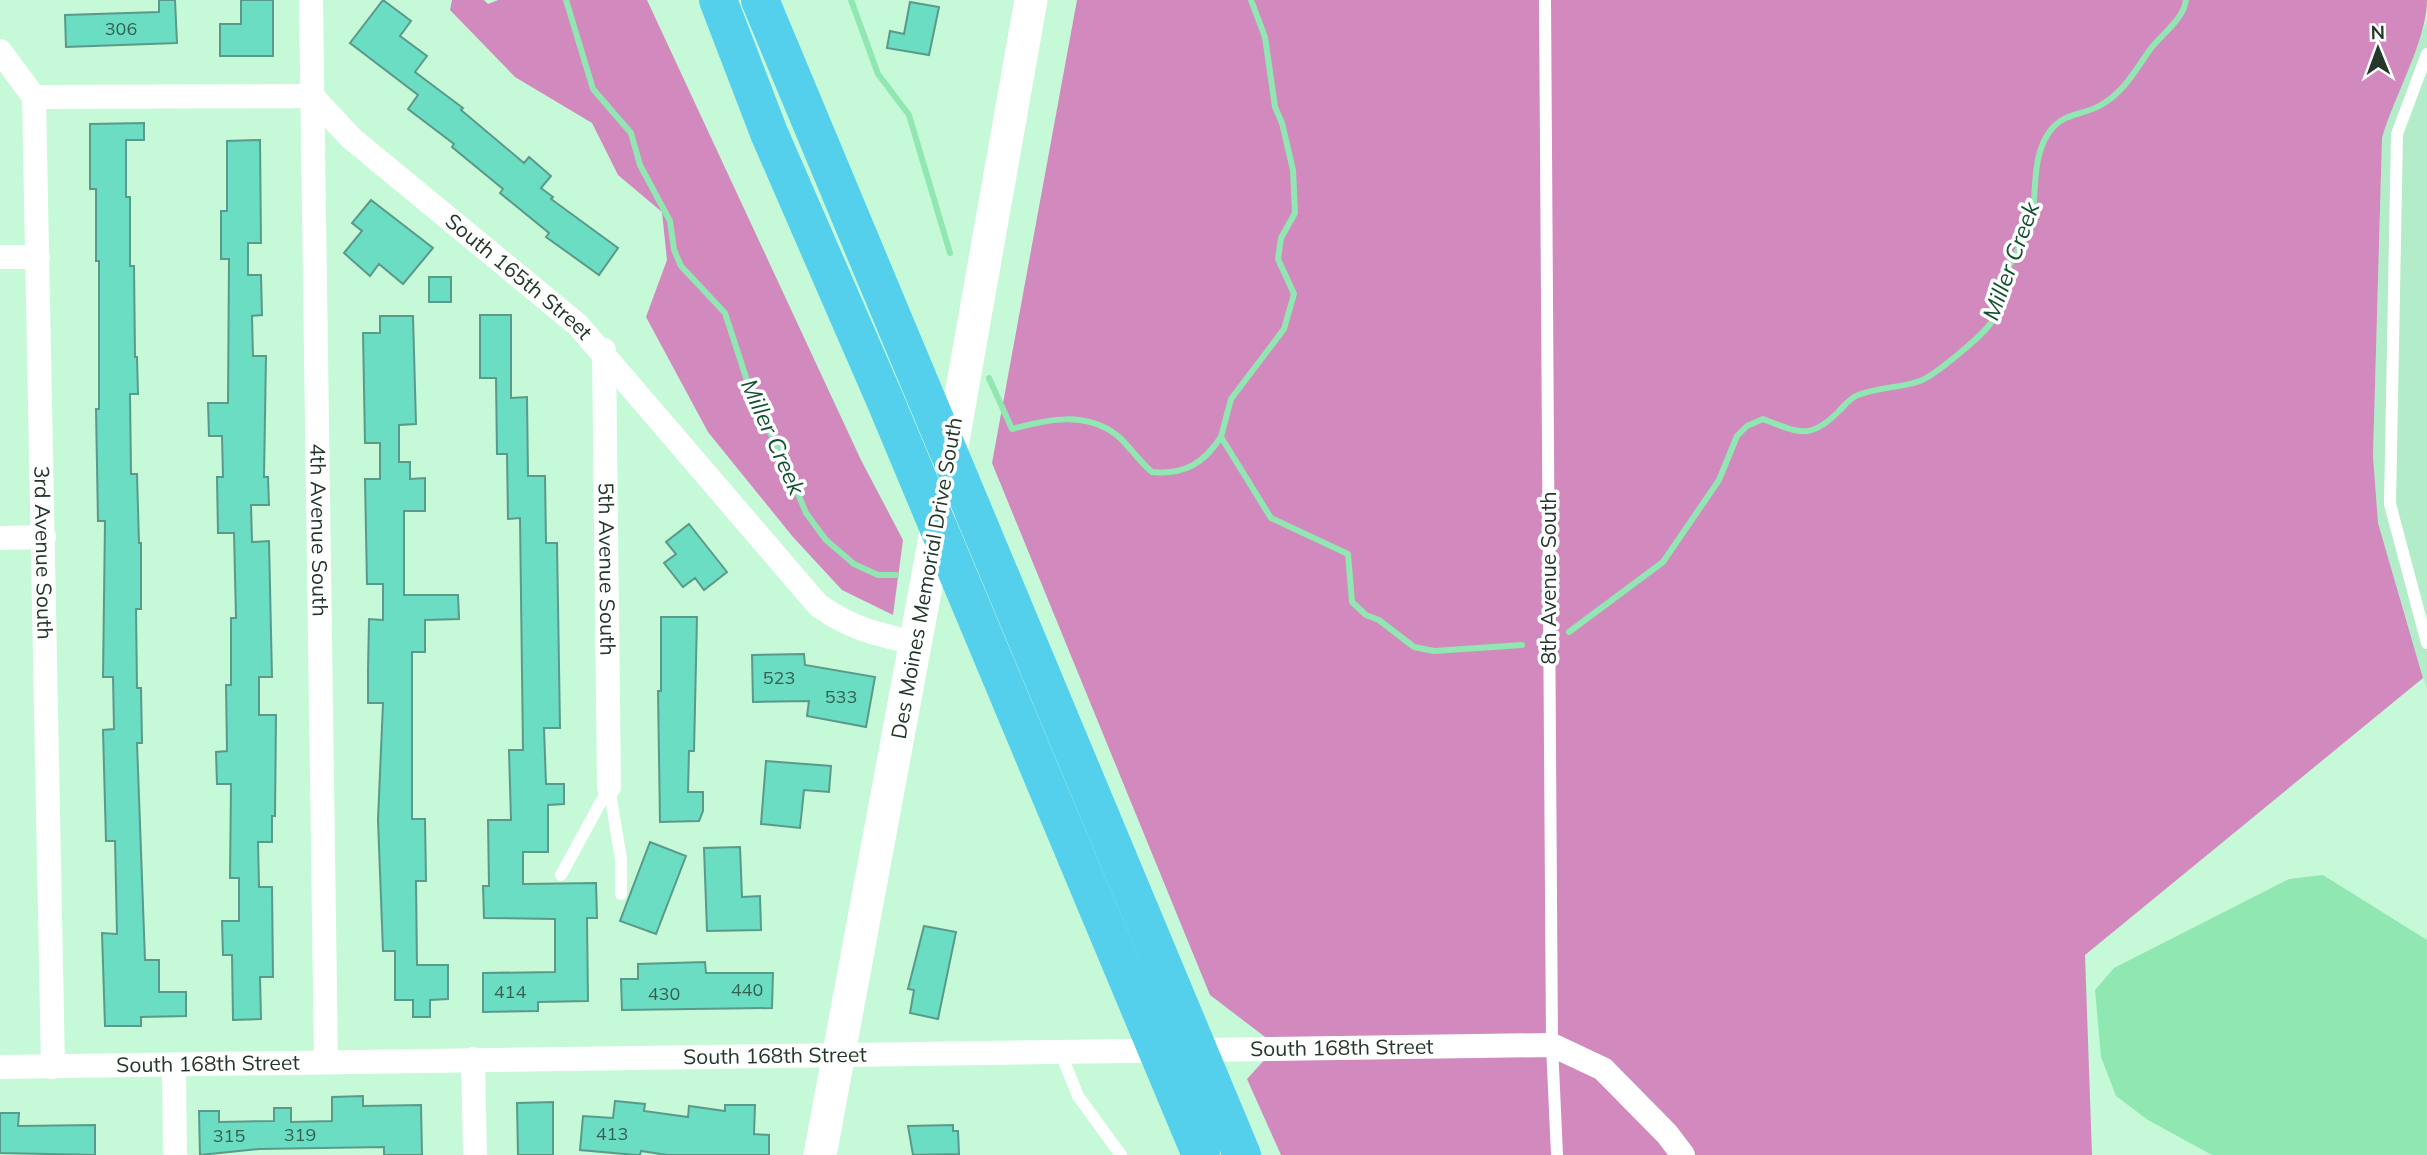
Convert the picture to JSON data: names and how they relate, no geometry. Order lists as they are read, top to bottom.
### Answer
{
  "streets": {
    "main road": ["Des Moines Memorial Drive South"],
    "street": [
      "South 165th Street",
      "4th Avenue South",
      "3rd Avenue South",
      "5th Avenue South",
      "South 168th Street"
    ],
    "lane": ["8th Avenue South"]
  },
  "crossings": [
    ["South 165th Street", "4th Avenue South"],
    ["South 165th Street", "5th Avenue South"],
    ["South 165th Street", "Des Moines Memorial Drive South"],
    ["4th Avenue South", "South 168th Street"],
    ["3rd Avenue South", "South 168th Street"],
    ["Des Moines Memorial Drive South", "South 168th Street"],
    ["8th Avenue South", "South 168th Street"]
  ],
  "water": ["Miller Creek"],
  "house_numbers": [
    "306",
    "523",
    "533",
    "440",
    "414",
    "430",
    "413",
    "319",
    "315"
  ],
  "north": "top"
}
